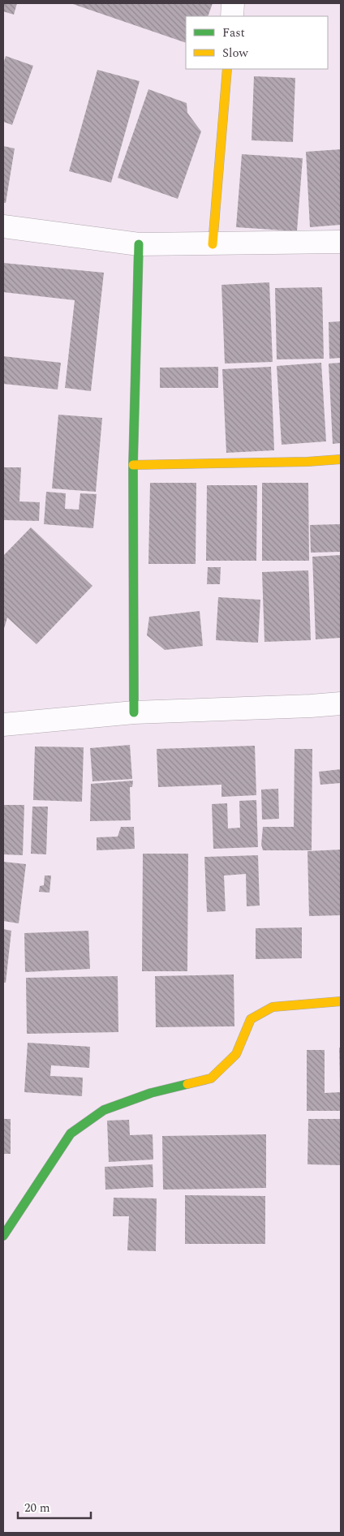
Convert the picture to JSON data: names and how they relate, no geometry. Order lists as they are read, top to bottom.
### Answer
{
  "legend": ["Fast", "Slow"],
  "scale_bar": "20 m"
}
